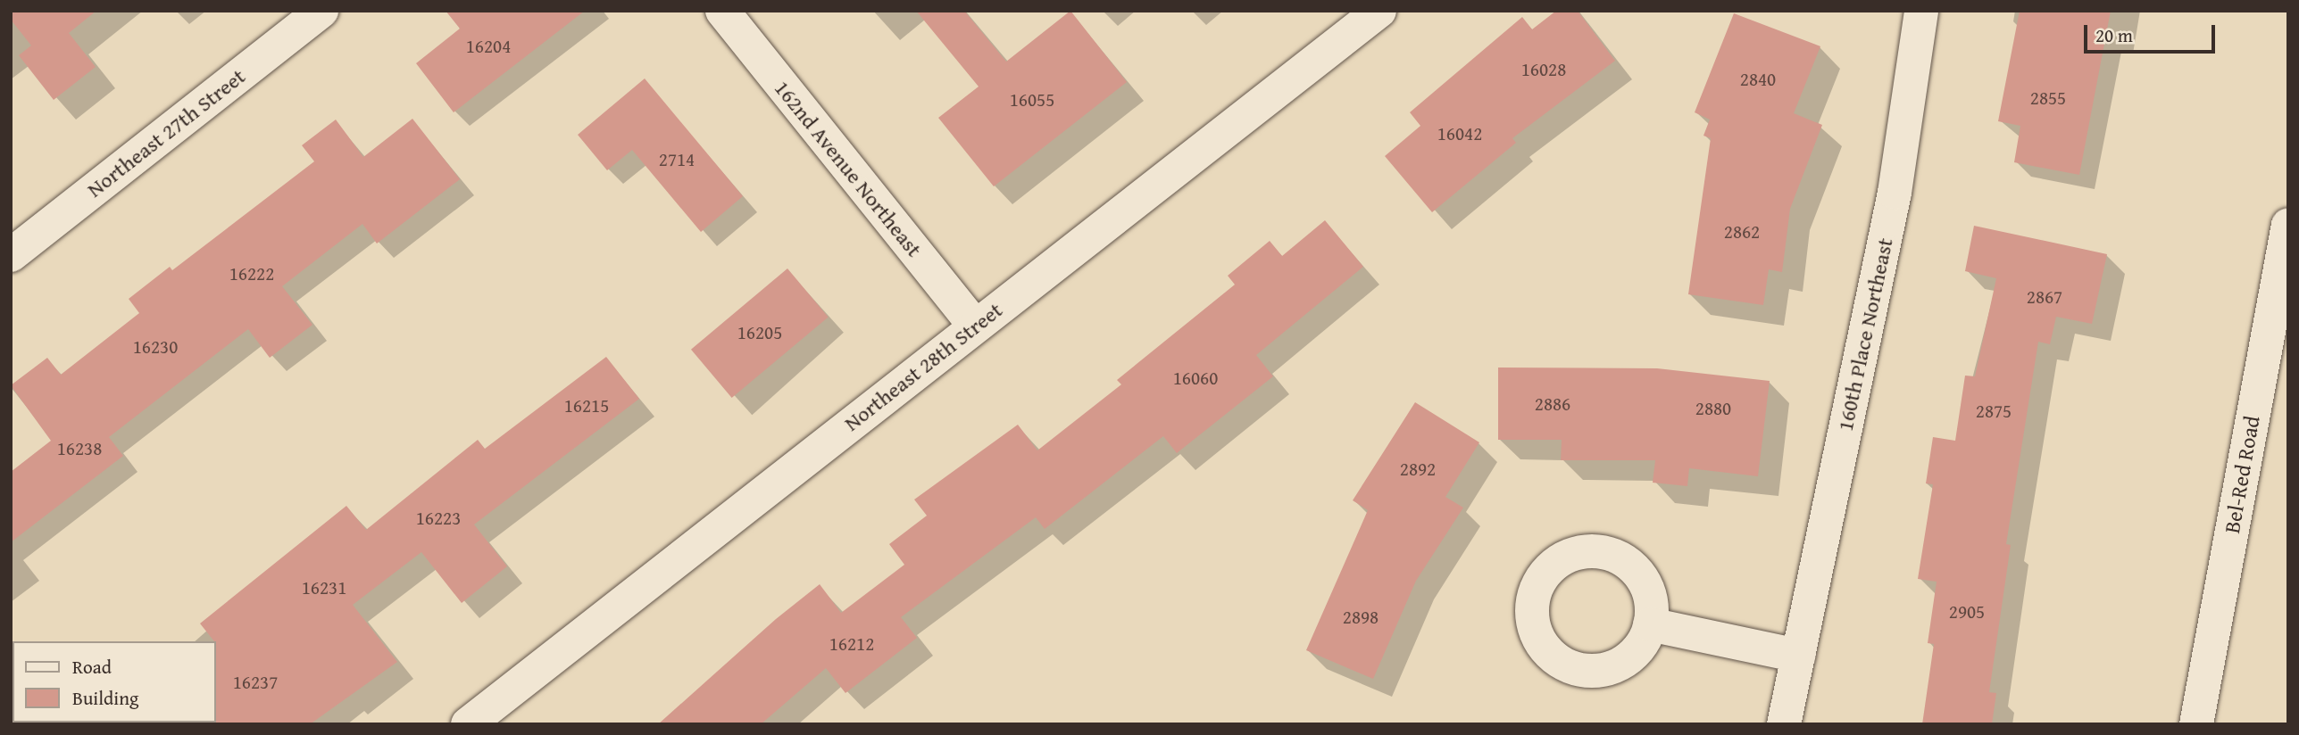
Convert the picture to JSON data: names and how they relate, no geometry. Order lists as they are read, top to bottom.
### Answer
{
  "streets": {
    "street": [
      "Northeast 27th Street",
      "162nd Avenue Northeast",
      "160th Place Northeast",
      "Northeast 28th Street",
      "Bel-Red Road"
    ]
  },
  "crossings": [
    ["162nd Avenue Northeast", "Northeast 28th Street"]
  ],
  "house_numbers": [
    "16204",
    "16028",
    "2840",
    "2855",
    "16055",
    "16042",
    "2714",
    "2862",
    "16222",
    "2867",
    "16205",
    "16230",
    "16060",
    "2886",
    "16215",
    "2880",
    "2875",
    "16238",
    "2892",
    "16223",
    "16231",
    "2905",
    "2898",
    "16212",
    "16237"
  ],
  "legend": ["Road", "Building"],
  "scale_bar": "20 m"
}
